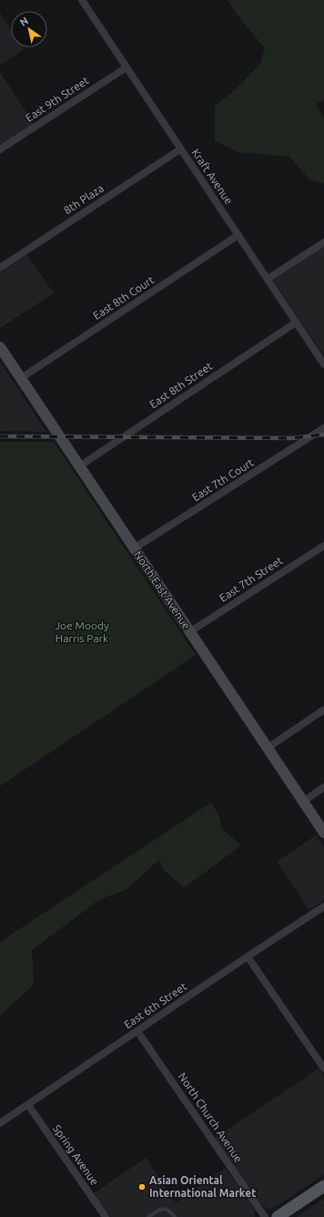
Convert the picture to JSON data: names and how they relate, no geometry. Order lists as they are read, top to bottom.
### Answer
{
  "streets": {
    "main road": ["North East Avenue"],
    "street": [
      "East 9th Street",
      "Kraft Avenue",
      "8th Plaza",
      "East 8th Court",
      "East 8th Street",
      "East 7th Court",
      "East 7th Street",
      "East 6th Street",
      "North Church Avenue",
      "Spring Avenue"
    ]
  },
  "crossings": [
    ["East 9th Street", "Kraft Avenue"],
    ["Kraft Avenue", "8th Plaza"],
    ["Kraft Avenue", "East 8th Court"],
    ["Kraft Avenue", "East 8th Street"],
    ["East 8th Court", "North East Avenue"],
    ["East 8th Street", "North East Avenue"],
    ["East 7th Court", "North East Avenue"],
    ["East 7th Street", "North East Avenue"],
    ["East 6th Street", "North Church Avenue"],
    ["East 6th Street", "Spring Avenue"]
  ],
  "parks": ["Joe Moody Harris Park"],
  "places": ["Asian Oriental International Market"],
  "north": "top left"
}
